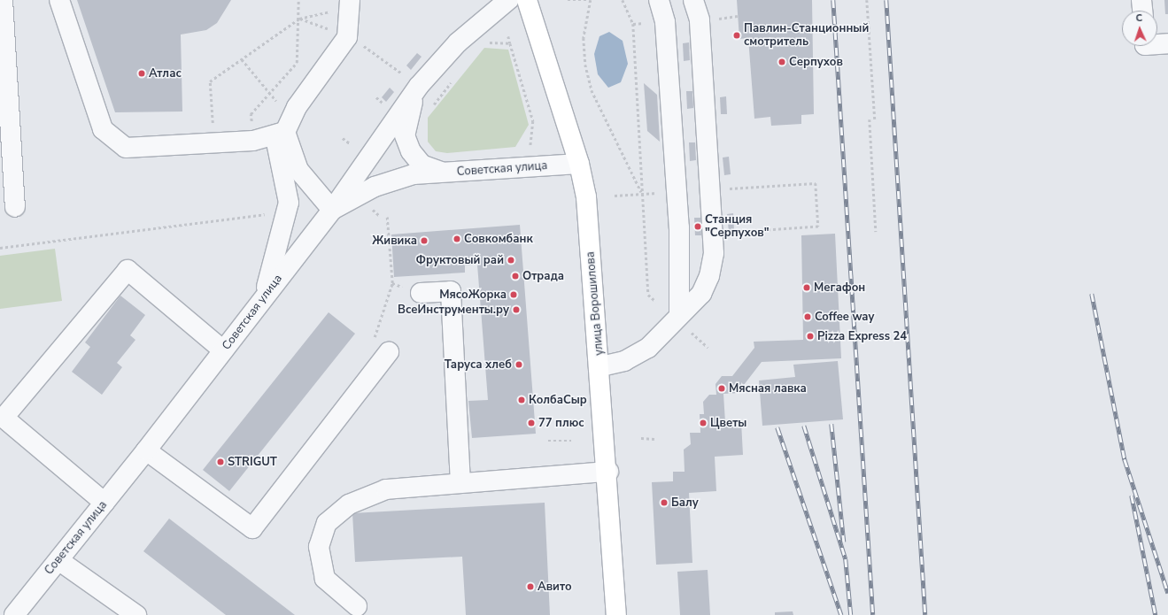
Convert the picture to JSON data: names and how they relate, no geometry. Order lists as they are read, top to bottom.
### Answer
{
  "streets": {
    "main road": ["улица Ворошилова"],
    "street": ["Советская улица"]
  },
  "crossings": [
    ["Советская улица", "улица Ворошилова"]
  ],
  "places": [
    "Павлин-Станционный смотритель",
    "Серпухов",
    "Атлас",
    "Станция \"Серпухов\"",
    "Совкомбанк",
    "Живика",
    "Фруктовый рай",
    "Отрада",
    "Мегафон",
    "МясоЖорка",
    "ВсеИнструменты.ру",
    "Coffee way",
    "Pizza Express 24",
    "Таруса хлеб",
    "Мясная лавка",
    "КолбаСыр",
    "77 плюс",
    "Цветы",
    "STRIGUT",
    "Балу",
    "Авито"
  ],
  "north": "top"
}
